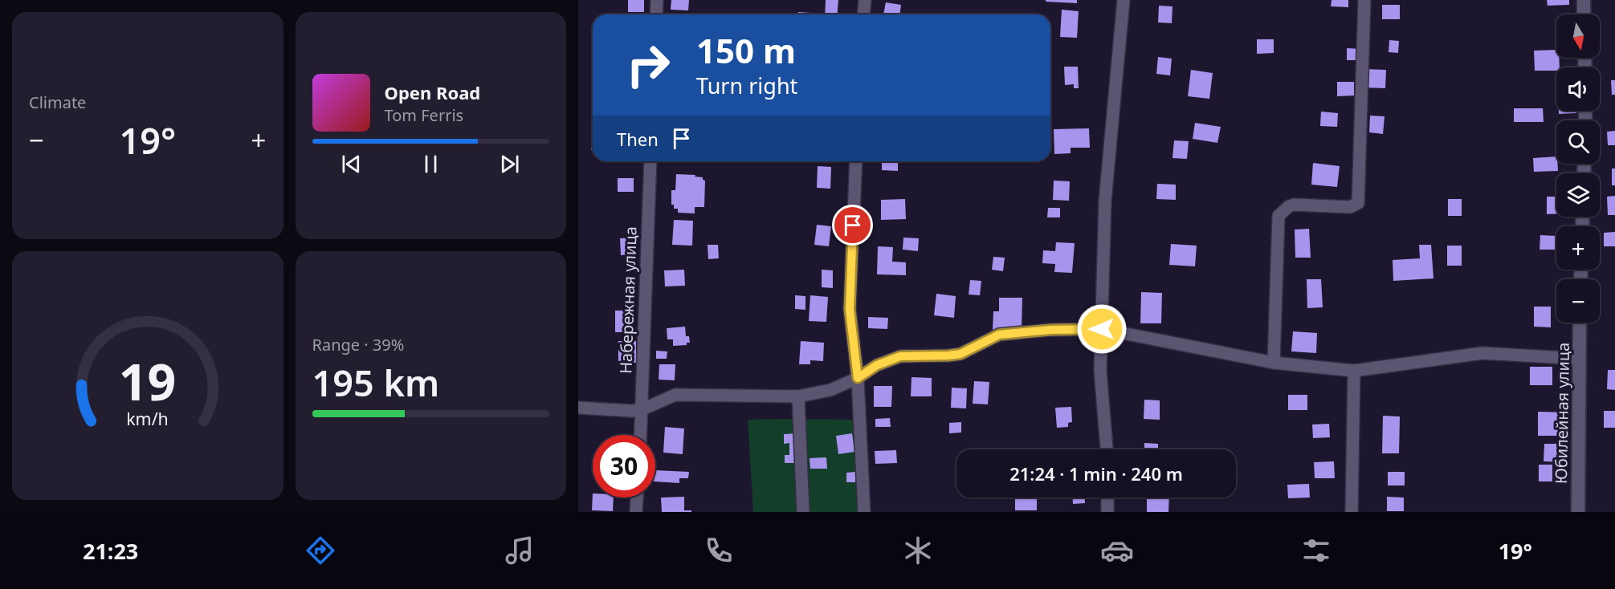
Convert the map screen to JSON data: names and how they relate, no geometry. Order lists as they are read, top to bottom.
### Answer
{
  "streets": {
    "street": ["Набережная улица", "Юбилейная улица"]
  },
  "north": "bottom",
  "page": {
    "tile": [
      "Climate",
      ["Range · 39%", "195 km"]
    ],
    "map_buttons": ["+", "−"],
    "turn": ["150 m", "Turn right"],
    "song": ["Open Road", "Tom Ferris"],
    "then": "Then",
    "heat": ["−", "19°", "+"],
    "limit": "30",
    "trip": "21:24 · 1 min · 240 m",
    "tabs": ["21:23", "19°"],
    "gauge": ["19", "km/h"]
  }
}
